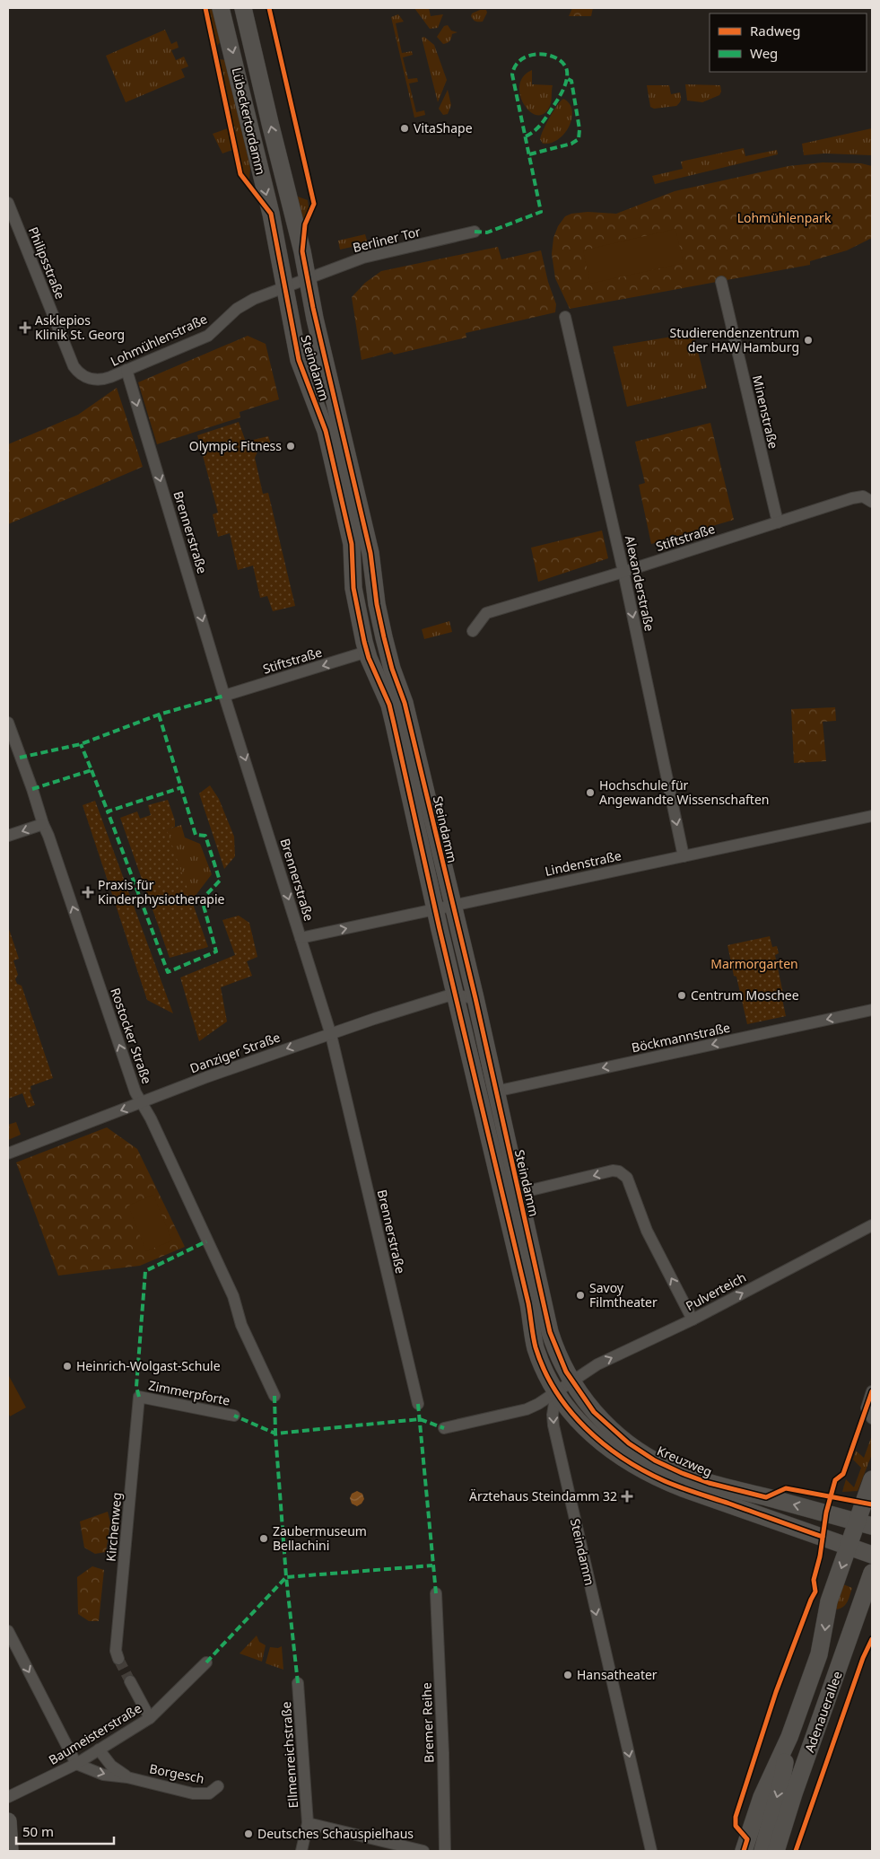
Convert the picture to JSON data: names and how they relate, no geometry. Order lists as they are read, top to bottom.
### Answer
{
  "streets": {
    "main road": [
      "Lübeckertordamm",
      "Steindamm",
      "Kreuzweg",
      "Adenauerallee"
    ],
    "street": [
      "Berliner Tor",
      "Philipsstraße",
      "Lohmühlenstraße",
      "Minenstraße",
      "Brennerstraße",
      "Stiftstraße",
      "Alexanderstraße",
      "Lindenstraße",
      "Rostocker Straße",
      "Böckmannstraße",
      "Danziger Straße",
      "Pulverteich",
      "Zimmerpforte",
      "Kirchenweg",
      "Bremer Reihe",
      "Baumeisterstraße",
      "Ellmenreichstraße",
      "Borgesch"
    ]
  },
  "crossings": [
    ["Lübeckertordamm", "Berliner Tor"],
    ["Lübeckertordamm", "Lohmühlenstraße"],
    ["Lübeckertordamm", "Steindamm"],
    ["Berliner Tor", "Lohmühlenstraße"],
    ["Berliner Tor", "Steindamm"],
    ["Philipsstraße", "Lohmühlenstraße"],
    ["Lohmühlenstraße", "Steindamm"],
    ["Lohmühlenstraße", "Brennerstraße"],
    ["Steindamm", "Stiftstraße"],
    ["Steindamm", "Lindenstraße"],
    ["Steindamm", "Böckmannstraße"],
    ["Steindamm", "Danziger Straße"],
    ["Steindamm", "Pulverteich"],
    ["Steindamm", "Kreuzweg"],
    ["Minenstraße", "Stiftstraße"],
    ["Brennerstraße", "Stiftstraße"],
    ["Brennerstraße", "Lindenstraße"],
    ["Brennerstraße", "Danziger Straße"],
    ["Stiftstraße", "Alexanderstraße"],
    ["Alexanderstraße", "Lindenstraße"],
    ["Rostocker Straße", "Danziger Straße"],
    ["Pulverteich", "Kreuzweg"],
    ["Zimmerpforte", "Kirchenweg"],
    ["Kreuzweg", "Adenauerallee"],
    ["Baumeisterstraße", "Borgesch"]
  ],
  "one_way": [
    "Brennerstraße",
    "Alexanderstraße",
    "Rostocker Straße",
    "Böckmannstraße",
    "Danziger Straße",
    "Pulverteich"
  ],
  "parks": ["Lohmühlenpark", "Marmorgarten"],
  "places": {
    "other": [
      "VitaShape",
      "Studierendenzentrum der HAW Hamburg",
      "Olympic Fitness",
      "Hochschule für Angewandte Wissenschaften",
      "Centrum Moschee",
      "Savoy Filmtheater",
      "Heinrich-Wolgast-Schule",
      "Zaubermuseum Bellachini",
      "Hansatheater",
      "Deutsches Schauspielhaus"
    ],
    "health": ["Asklepios Klinik St. Georg", "Praxis für Kinderphysiotherapie", "Ärztehaus Steindamm 32"]
  },
  "legend": ["Radweg", "Weg"],
  "scale_bar": "50 m"
}
